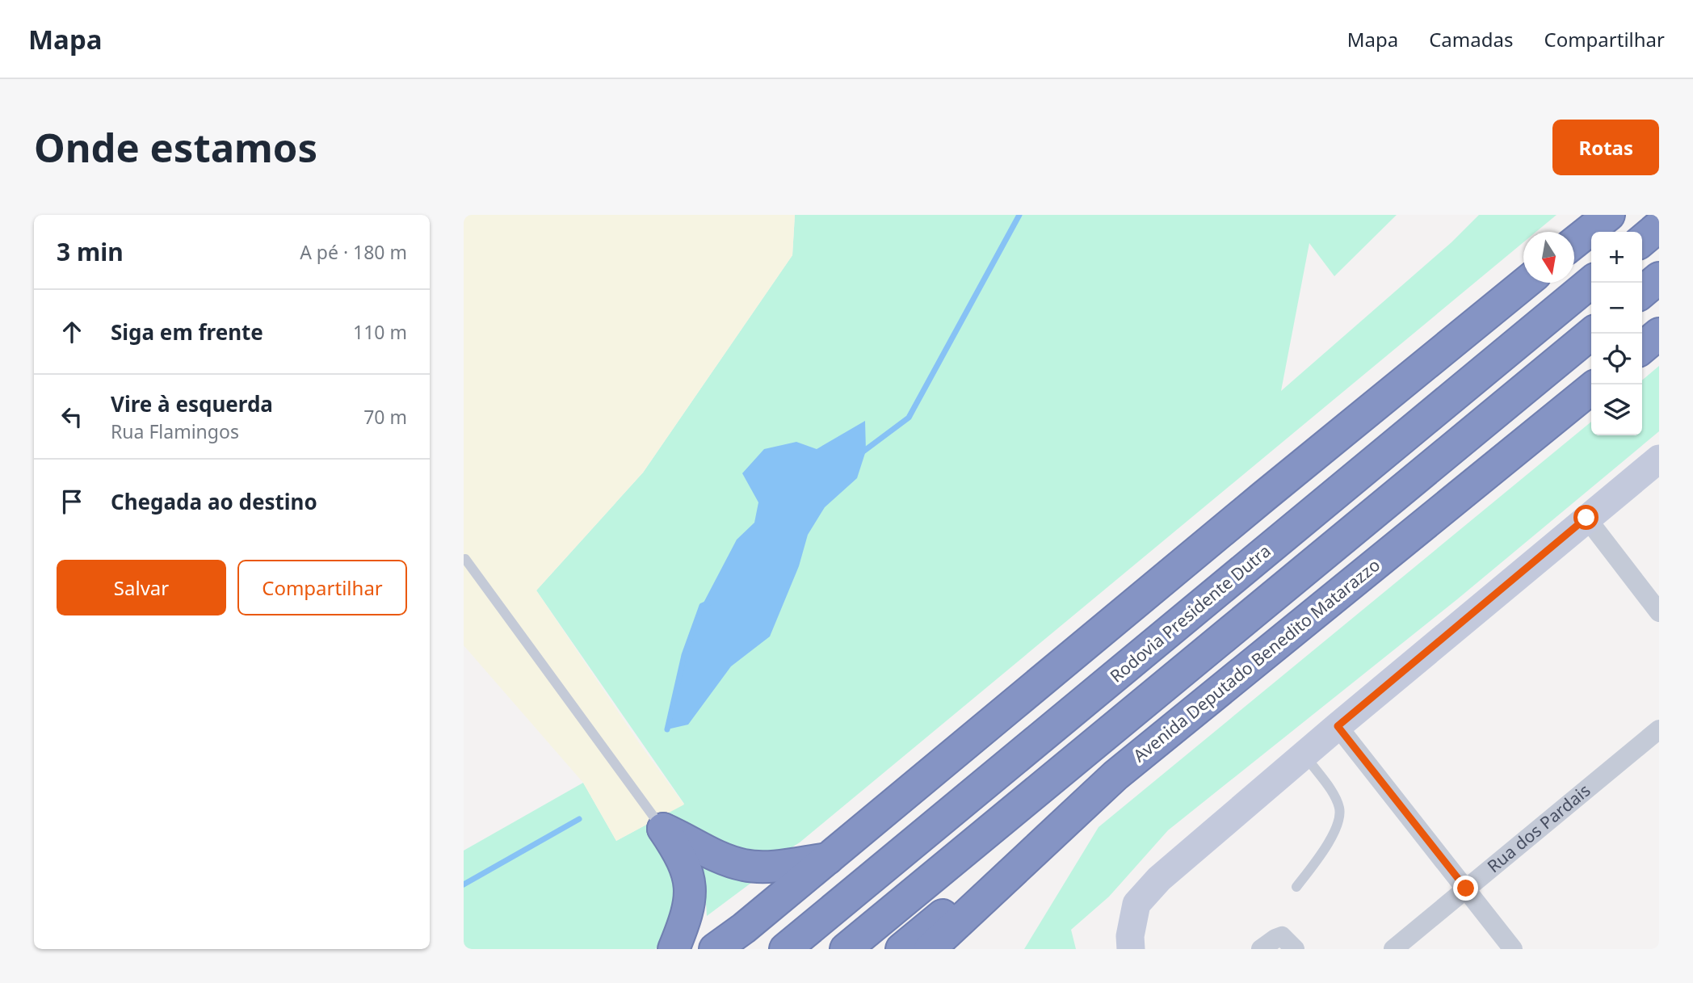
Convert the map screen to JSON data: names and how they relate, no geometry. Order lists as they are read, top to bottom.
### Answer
{
  "streets": {
    "highway": ["Rodovia Presidente Dutra", "Avenida Deputado Benedito Matarazzo"],
    "street": ["Rua dos Pardais"]
  },
  "north": "bottom",
  "page": {
    "header": "Mapa",
    "nav": ["Mapa", "Camadas", "Compartilhar"],
    "buttons": [
      "Rotas",
      ["Salvar", "Compartilhar"]
    ],
    "title": "Onde estamos",
    "heading": ["3 min", "A pé · 180 m"],
    "map_buttons": ["+", "−"],
    "list": [
      ["Siga em frente", "110 m"],
      ["Vire à esquerda", "Rua Flamingos", "70 m"],
      "Chegada ao destino"
    ]
  }
}
